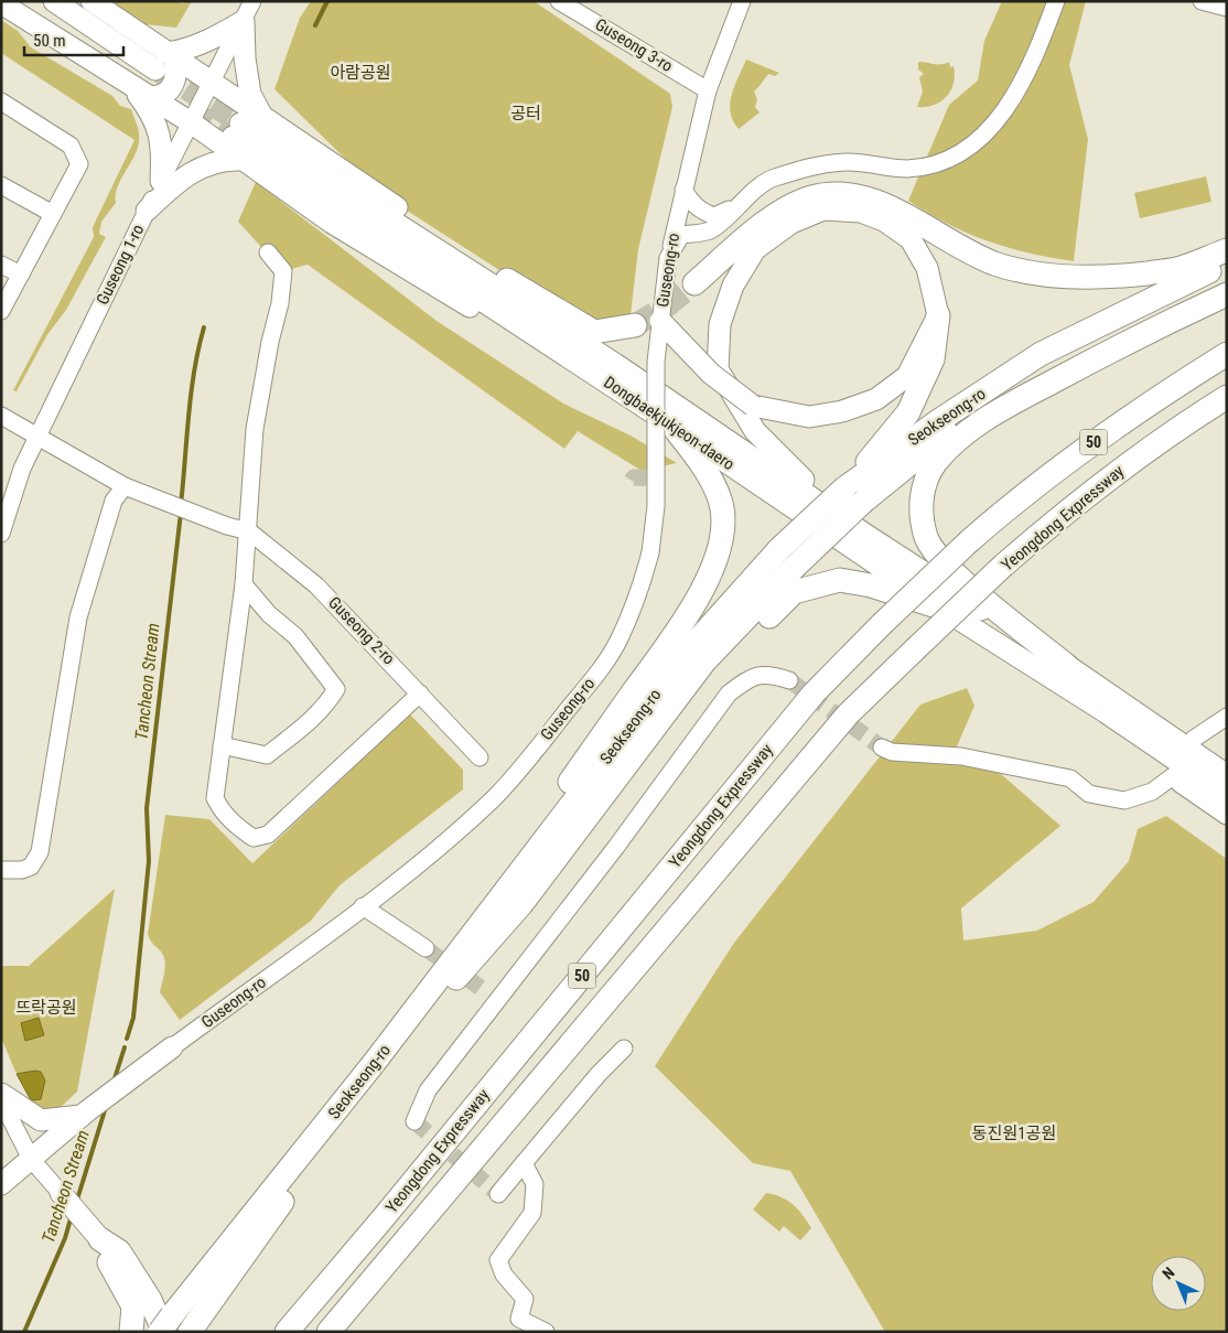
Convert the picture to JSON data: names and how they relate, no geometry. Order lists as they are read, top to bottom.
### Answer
{
  "streets": {
    "highway": ["Seokseong-ro", "50", "Yeongdong Expressway"],
    "main road": ["Guseong-ro", "Dongbaekjukjeon-daero"],
    "street": ["Guseong 3-ro", "Guseong 1-ro", "Guseong 2-ro"]
  },
  "crossings": [
    ["Guseong 3-ro", "Guseong-ro"]
  ],
  "water": ["Tancheon Stream"],
  "parks": [
    "아람공원",
    "공터",
    "뜨락공원",
    "동진원1공원"
  ],
  "scale_bar": "50 m",
  "north": "top left"
}
